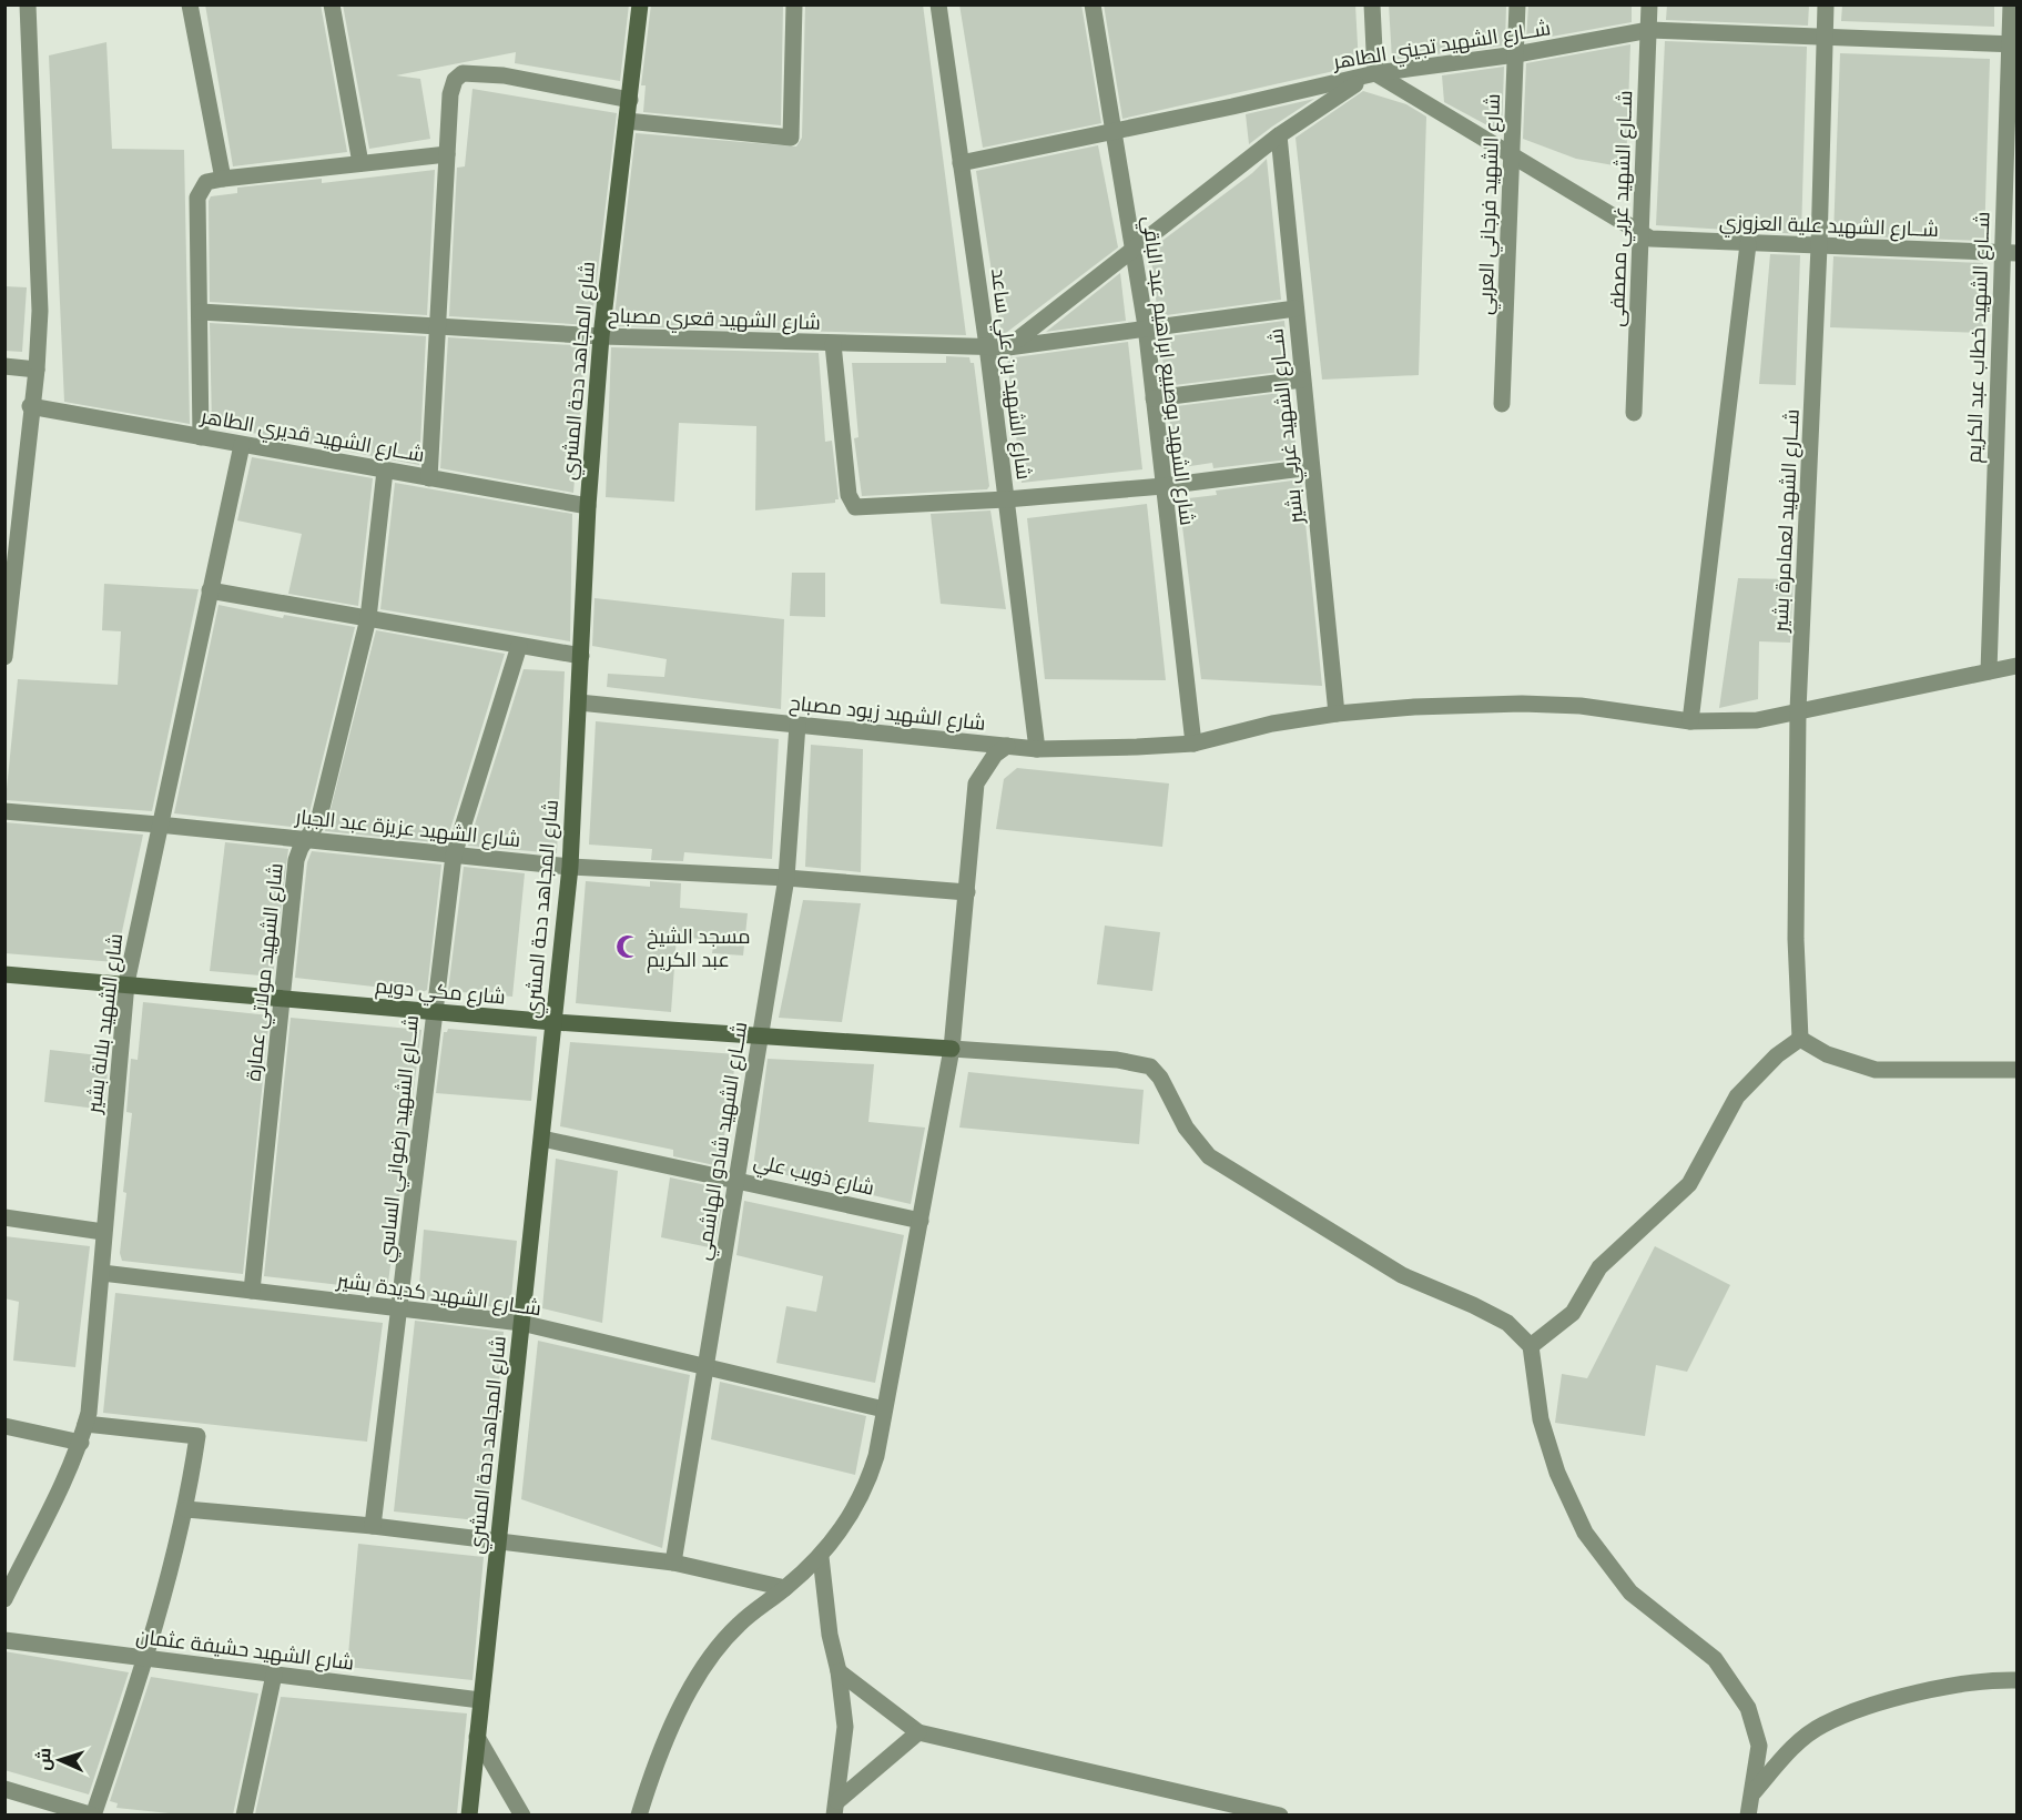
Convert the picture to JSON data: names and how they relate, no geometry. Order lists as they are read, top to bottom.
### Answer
{
  "streets": {
    "street": [
      "شــارع الشهيد تجيني الطاهر",
      "شارع الشهيد فرجاني العربي",
      "شــارع الشهيد غربي مصطفى",
      "شــارع الشهيد علية العزوزي",
      "شارع الشهيد قعري مصباح",
      "شــارع الشهيد خطاب عبد الكريم",
      "شارع المجاهد دحة المشري",
      "شارع الشهيد بوصبيع ابراهيم عبد الباقي",
      "شارع الشهيد بن علي ساعد",
      "شــارع الشهيد غربي بشير",
      "شــارع الشهيد قديري الطاهر",
      "شــارع الشهيد لعمامرة بشير",
      "شارع الشهيد زيود مصباح",
      "شارع الشهيد عزيزة عبد الجبار",
      "شارع الشهيد مولاتي عمارة",
      "شارع مكي دويم",
      "شارع الشهيد بلالة بشير",
      "شــارع الشهيد رضواني الساسي",
      "شــارع الشهيد شادو الهاشمي",
      "شارع ذويب علي",
      "شــارع الشهيد كديدة بشير",
      "شارع الشهيد حشيفة عثمان"
    ]
  },
  "crossings": [
    ["شــارع الشهيد تجيني الطاهر", "شارع الشهيد فرجاني العربي"],
    ["شــارع الشهيد تجيني الطاهر", "شــارع الشهيد غربي مصطفى"],
    ["شــارع الشهيد تجيني الطاهر", "شــارع الشهيد علية العزوزي"],
    ["شــارع الشهيد تجيني الطاهر", "شــارع الشهيد خطاب عبد الكريم"],
    ["شــارع الشهيد تجيني الطاهر", "شارع الشهيد بوصبيع ابراهيم عبد الباقي"],
    ["شــارع الشهيد تجيني الطاهر", "شارع الشهيد بن علي ساعد"],
    ["شــارع الشهيد تجيني الطاهر", "شــارع الشهيد لعمامرة بشير"],
    ["شارع الشهيد فرجاني العربي", "شــارع الشهيد علية العزوزي"],
    ["شــارع الشهيد غربي مصطفى", "شــارع الشهيد علية العزوزي"],
    ["شــارع الشهيد علية العزوزي", "شــارع الشهيد خطاب عبد الكريم"],
    ["شــارع الشهيد علية العزوزي", "شــارع الشهيد لعمامرة بشير"],
    ["شارع الشهيد قعري مصباح", "شارع المجاهد دحة المشري"],
    ["شارع الشهيد قعري مصباح", "شارع الشهيد بوصبيع ابراهيم عبد الباقي"],
    ["شارع الشهيد قعري مصباح", "شارع الشهيد بن علي ساعد"],
    ["شارع الشهيد قعري مصباح", "شــارع الشهيد غربي بشير"],
    ["شــارع الشهيد خطاب عبد الكريم", "شارع الشهيد زيود مصباح"],
    ["شارع المجاهد دحة المشري", "شــارع الشهيد قديري الطاهر"],
    ["شارع المجاهد دحة المشري", "شارع الشهيد زيود مصباح"],
    ["شارع المجاهد دحة المشري", "شارع الشهيد عزيزة عبد الجبار"],
    ["شارع المجاهد دحة المشري", "شارع مكي دويم"],
    ["شارع المجاهد دحة المشري", "شارع ذويب علي"],
    ["شارع المجاهد دحة المشري", "شــارع الشهيد كديدة بشير"],
    ["شارع المجاهد دحة المشري", "شارع الشهيد حشيفة عثمان"],
    ["شارع الشهيد بوصبيع ابراهيم عبد الباقي", "شارع الشهيد زيود مصباح"],
    ["شارع الشهيد بن علي ساعد", "شارع الشهيد زيود مصباح"],
    ["شــارع الشهيد غربي بشير", "شارع الشهيد زيود مصباح"],
    ["شــارع الشهيد قديري الطاهر", "شارع الشهيد مولاتي عمارة"],
    ["شــارع الشهيد قديري الطاهر", "شارع الشهيد بلالة بشير"],
    ["شــارع الشهيد لعمامرة بشير", "شارع الشهيد زيود مصباح"],
    ["شارع الشهيد زيود مصباح", "شــارع الشهيد شادو الهاشمي"],
    ["شارع الشهيد عزيزة عبد الجبار", "شارع الشهيد مولاتي عمارة"],
    ["شارع الشهيد عزيزة عبد الجبار", "شارع الشهيد بلالة بشير"],
    ["شارع الشهيد عزيزة عبد الجبار", "شــارع الشهيد رضواني الساسي"],
    ["شارع الشهيد عزيزة عبد الجبار", "شــارع الشهيد شادو الهاشمي"],
    ["شارع الشهيد مولاتي عمارة", "شارع مكي دويم"],
    ["شارع الشهيد مولاتي عمارة", "شــارع الشهيد كديدة بشير"],
    ["شارع مكي دويم", "شارع الشهيد بلالة بشير"],
    ["شارع مكي دويم", "شــارع الشهيد رضواني الساسي"],
    ["شارع مكي دويم", "شــارع الشهيد شادو الهاشمي"],
    ["شارع الشهيد بلالة بشير", "شــارع الشهيد كديدة بشير"],
    ["شــارع الشهيد رضواني الساسي", "شــارع الشهيد كديدة بشير"],
    ["شــارع الشهيد شادو الهاشمي", "شارع ذويب علي"],
    ["شــارع الشهيد شادو الهاشمي", "شــارع الشهيد كديدة بشير"]
  ],
  "places": {
    "mosque": ["مسجد الشيخ عبد الكريم"]
  },
  "north": "left"
}
